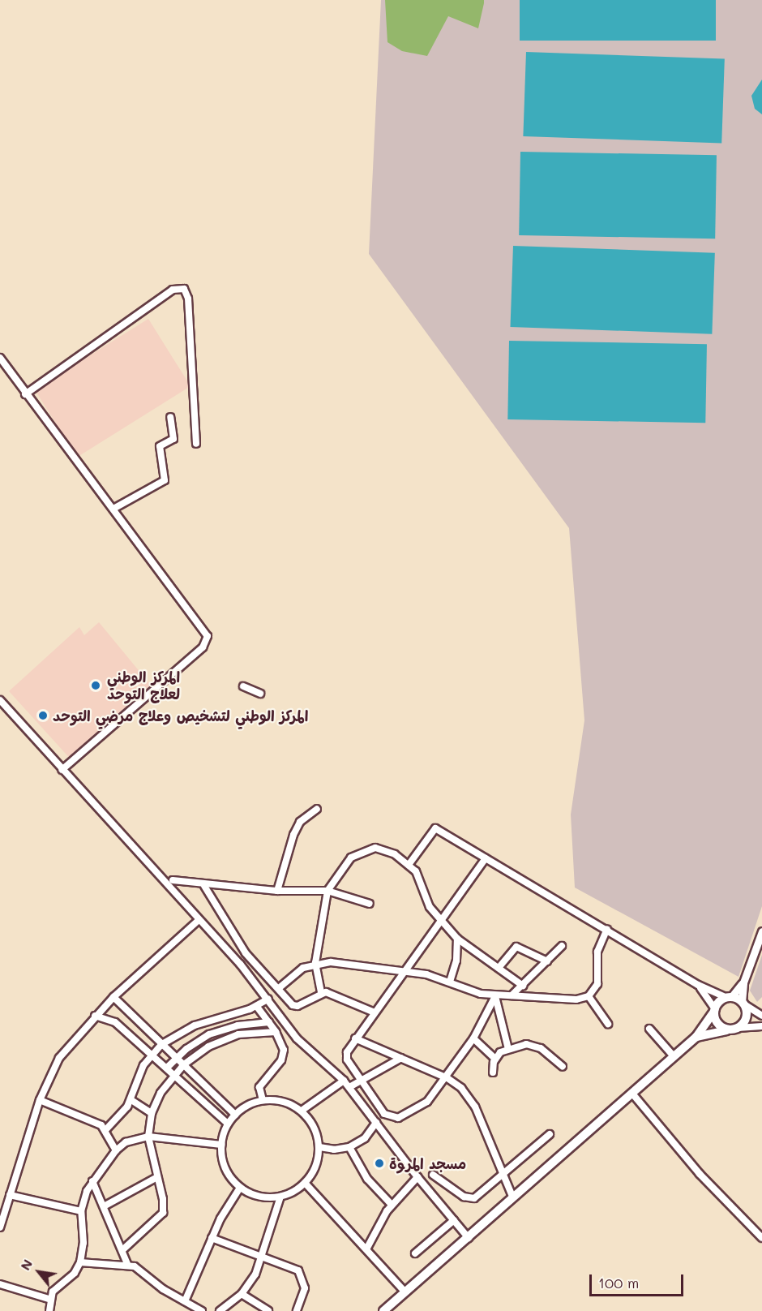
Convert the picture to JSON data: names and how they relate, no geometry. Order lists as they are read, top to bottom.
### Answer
{
  "places": ["المركز الوطني لعلاج التوحد", "المركز الوطني لتشخيص وعلاج مرضي التوحد", "مسجد المروة"],
  "scale_bar": "100 m",
  "north": "top left"
}
